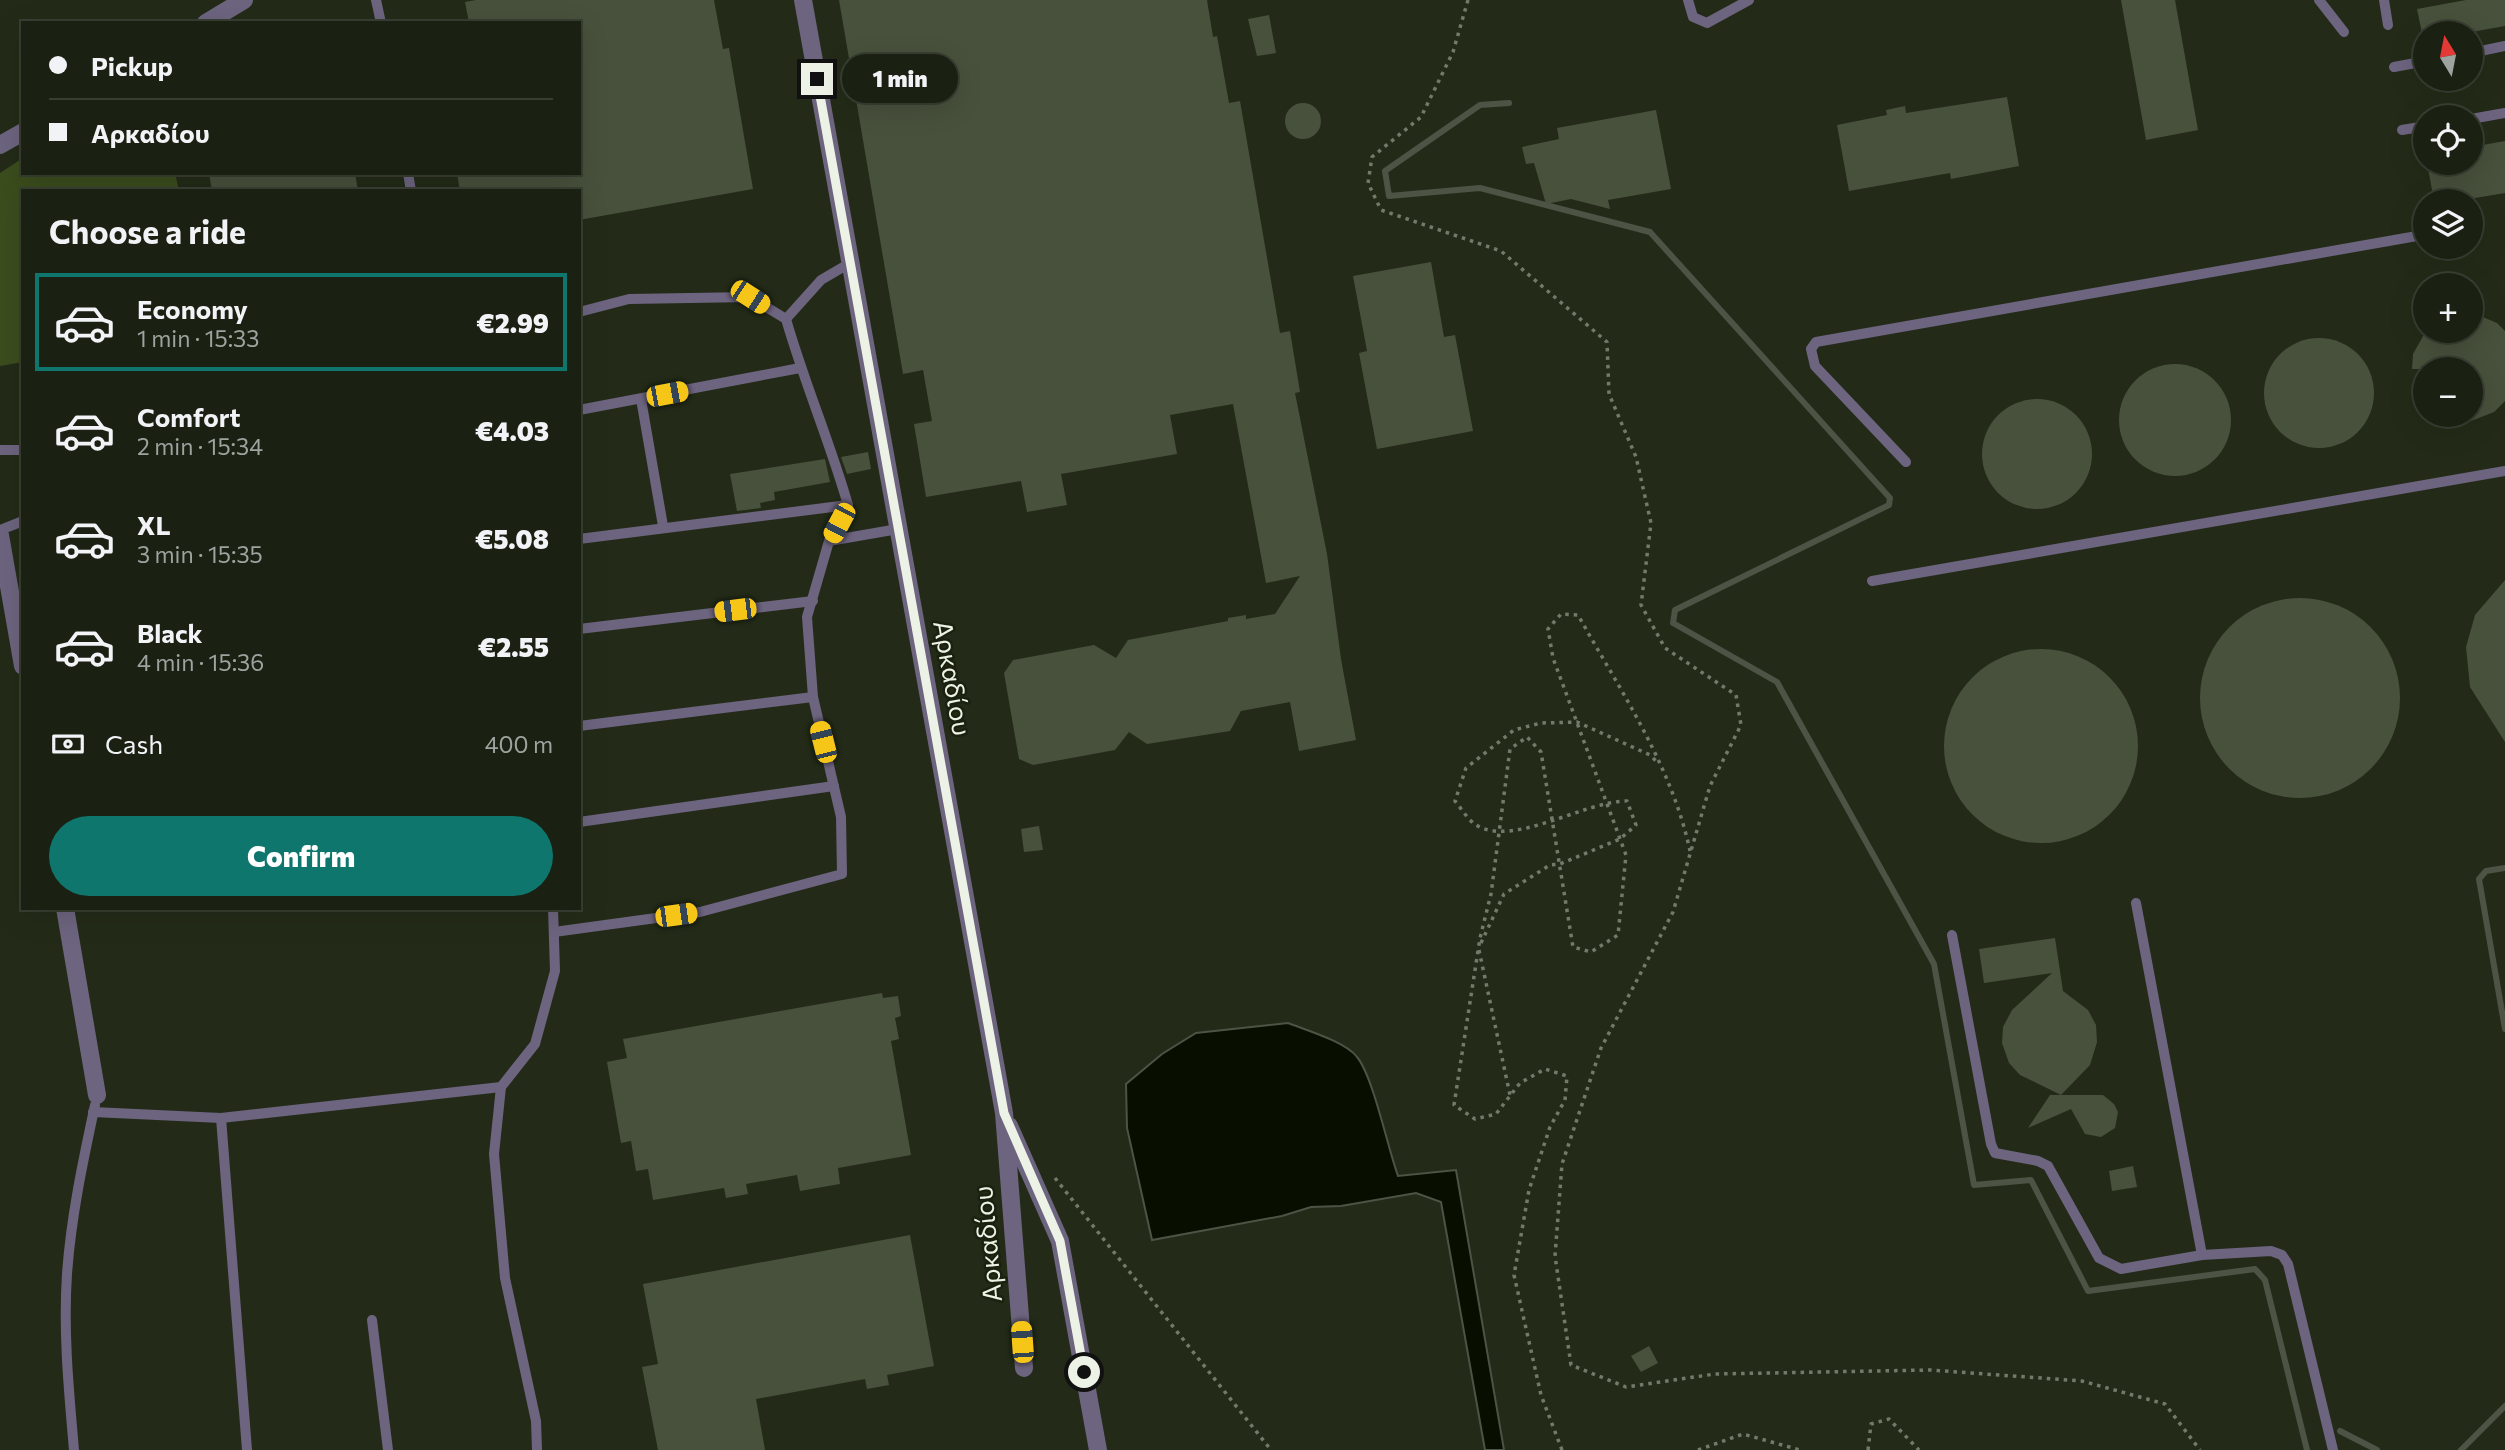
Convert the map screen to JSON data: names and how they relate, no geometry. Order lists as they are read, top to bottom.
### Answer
{
  "streets": {
    "street": ["Αρκαδίου"]
  },
  "north": "top",
  "page": {
    "map_buttons": ["+", "−"],
    "banner": ["Pickup", "Αρκαδίου"],
    "bubble": "1 min",
    "heading": "Choose a ride",
    "list": [
      {
        "name": "Economy",
        "note": "1 min · 15:33",
        "value": "€2.99"
      },
      {
        "name": "Comfort",
        "note": "2 min · 15:34",
        "value": "€4.03"
      },
      {
        "name": "XL",
        "note": "3 min · 15:35",
        "value": "€5.08"
      },
      {
        "name": "Black",
        "note": "4 min · 15:36",
        "value": "€2.55"
      }
    ],
    "pay": ["Cash", "400 m"],
    "buttons": "Confirm"
  }
}
